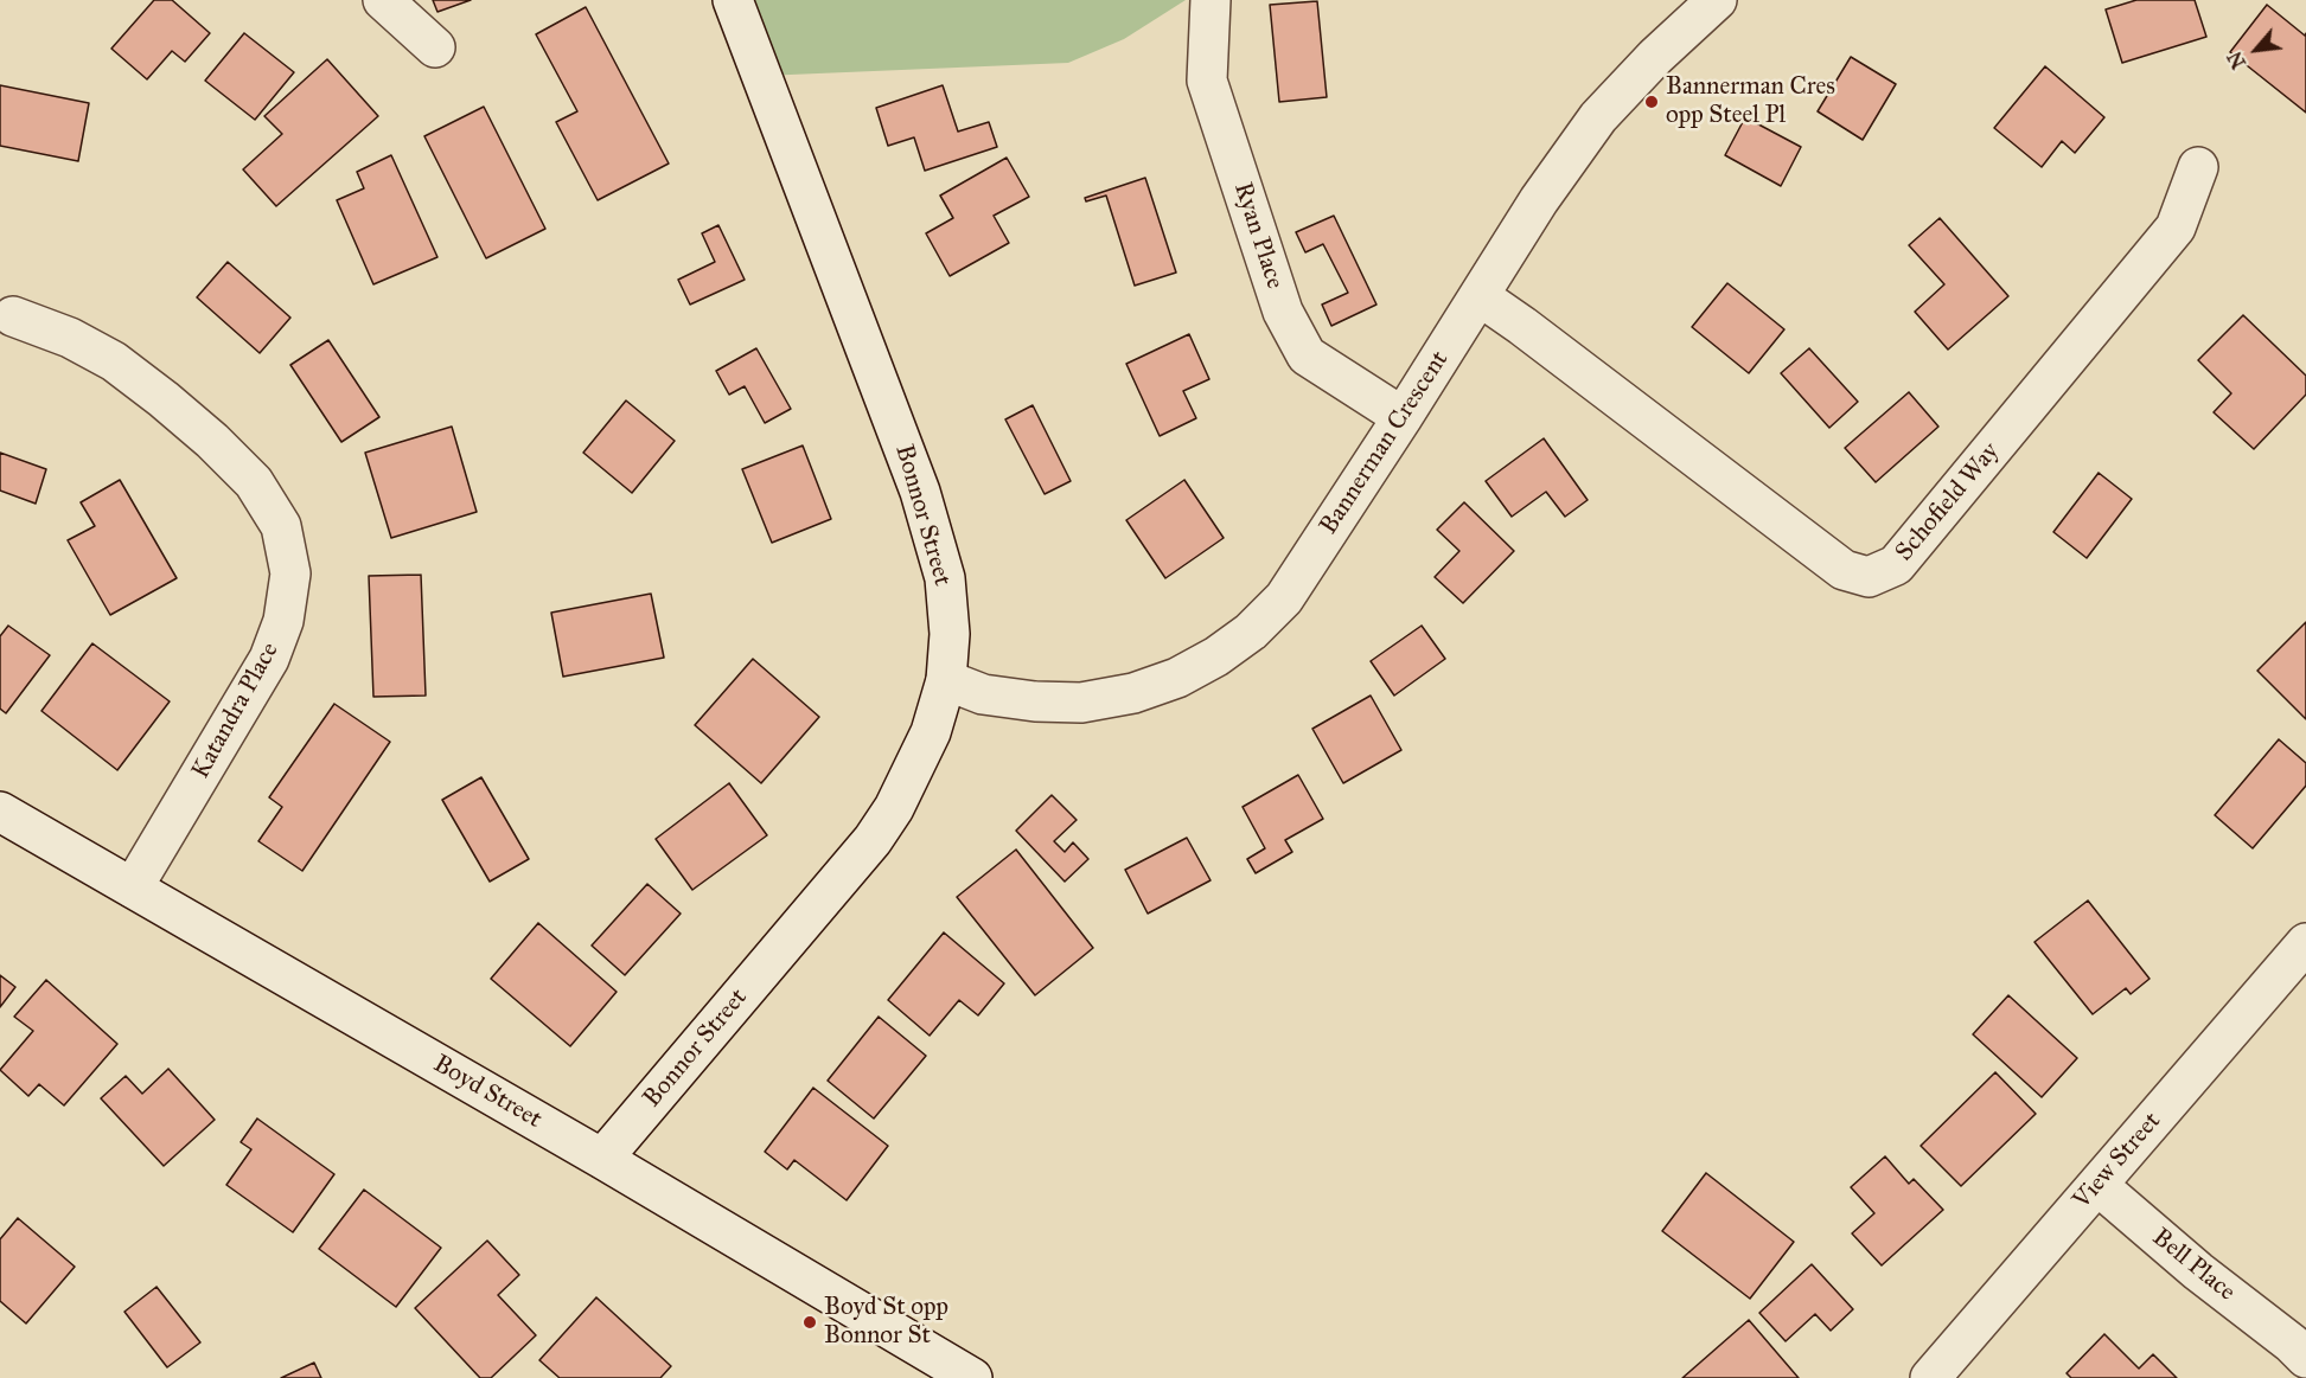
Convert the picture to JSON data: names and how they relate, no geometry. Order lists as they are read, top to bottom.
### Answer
{
  "streets": {
    "street": [
      "Ryan Place",
      "Bannerman Crescent",
      "Schofield Way",
      "Bonnor Street",
      "Katandra Place",
      "Boyd Street",
      "View Street",
      "Bell Place"
    ]
  },
  "crossings": [
    ["Ryan Place", "Bannerman Crescent"],
    ["Bannerman Crescent", "Schofield Way"],
    ["Bannerman Crescent", "Bonnor Street"],
    ["Bonnor Street", "Boyd Street"],
    ["Katandra Place", "Boyd Street"],
    ["View Street", "Bell Place"]
  ],
  "places": ["Bannerman Cres opp Steel Pl", "Boyd St opp Bonnor St"],
  "north": "bottom left"
}
